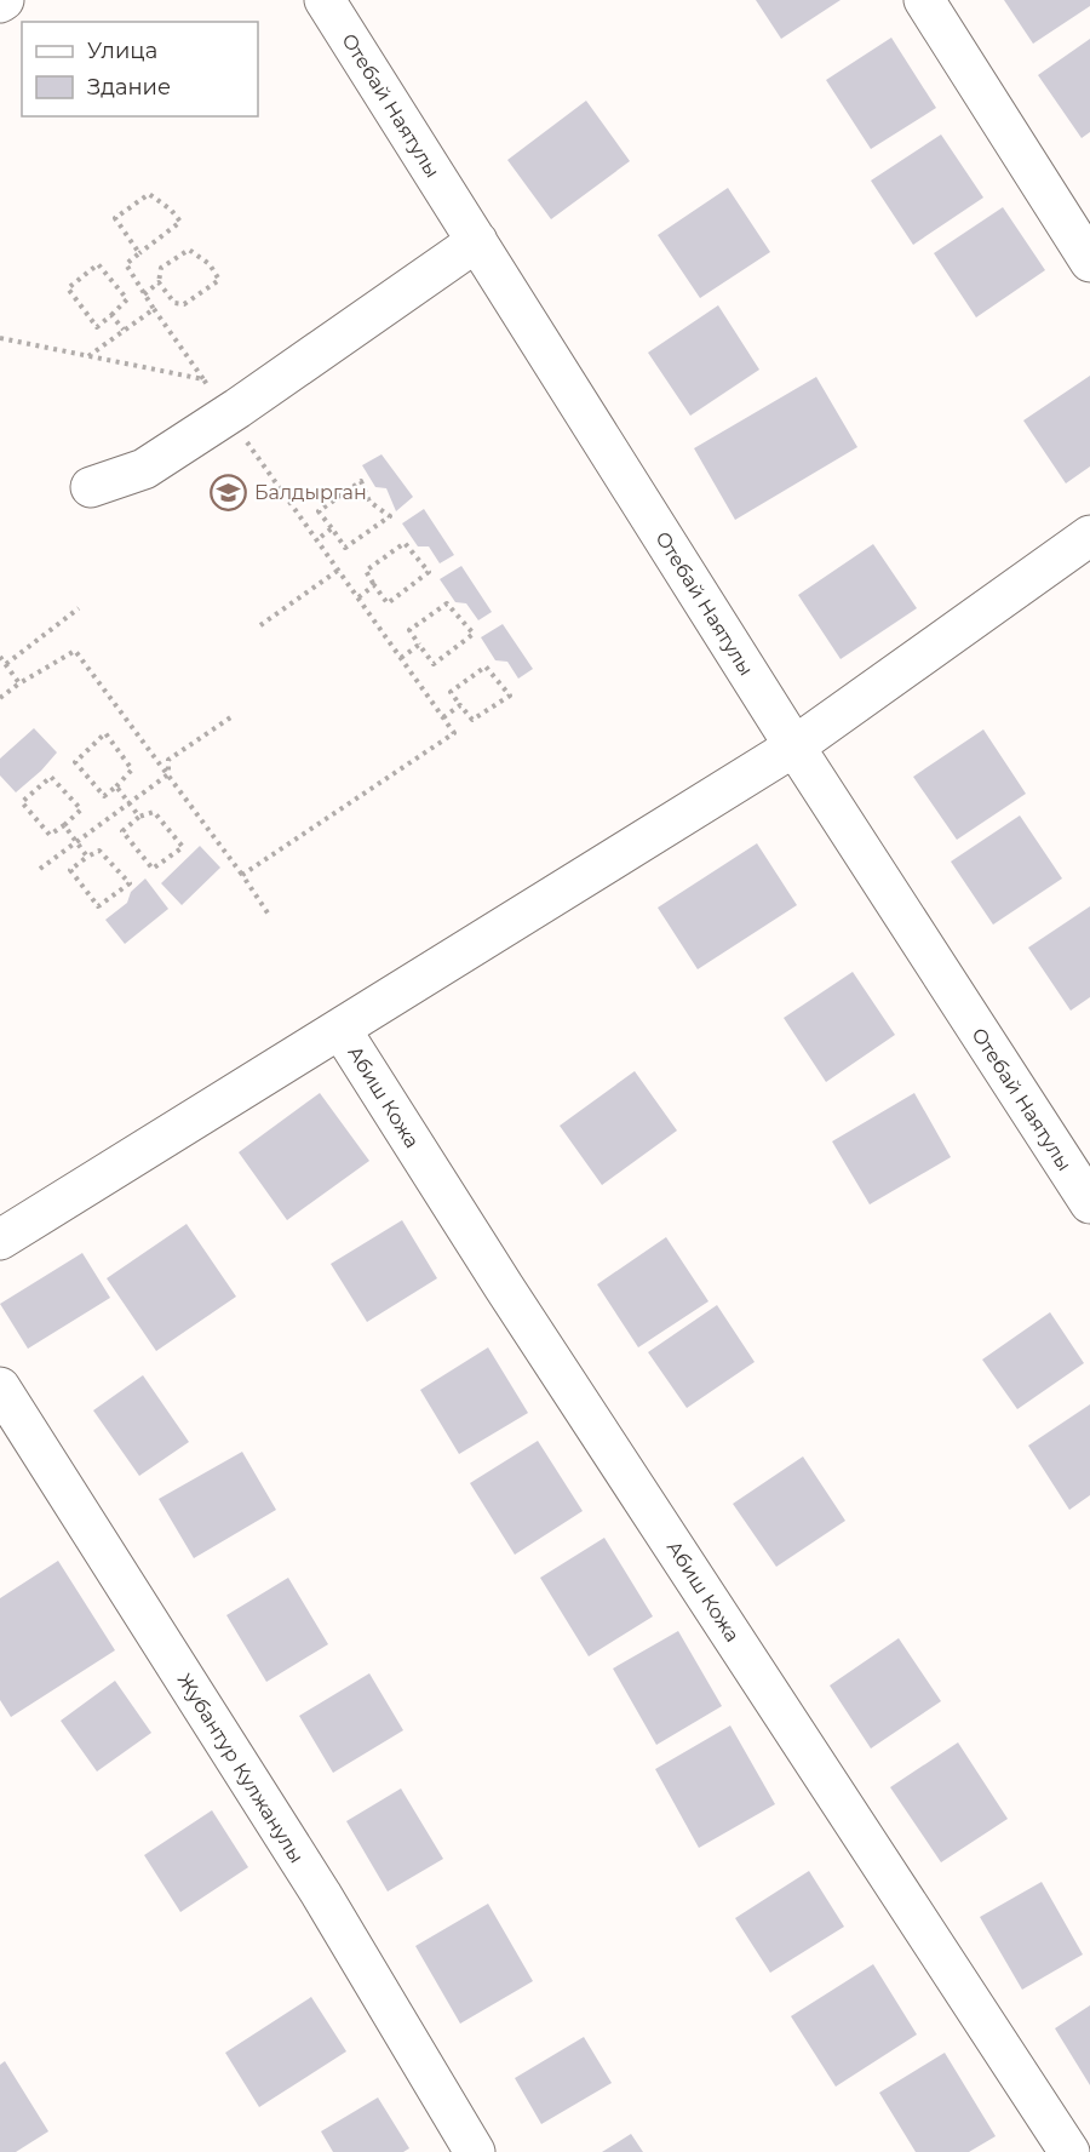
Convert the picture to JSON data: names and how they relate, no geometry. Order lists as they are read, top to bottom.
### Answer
{
  "streets": {
    "street": ["Отебай Наятулы", "Абиш Кожа", "Жубантур Кулжанулы"]
  },
  "places": {
    "school or university": ["Балдырган"]
  },
  "legend": ["Улица", "Здание"]
}
